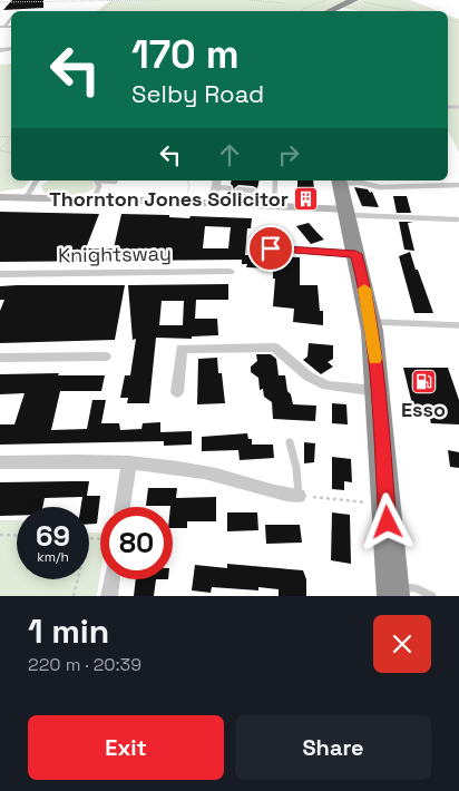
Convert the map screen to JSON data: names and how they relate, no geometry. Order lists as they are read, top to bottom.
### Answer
{
  "streets": {
    "street": ["Knightsway"]
  },
  "places": {
    "building": ["Thornton Jones Solicitor"],
    "fuel station": ["Esso"]
  },
  "page": {
    "turn": ["170 m", "Selby Road"],
    "speed": "69 km/h",
    "limit": "80",
    "heading": ["1 min", "220 m · 20:39"],
    "buttons": ["Exit", "Share"]
  }
}
